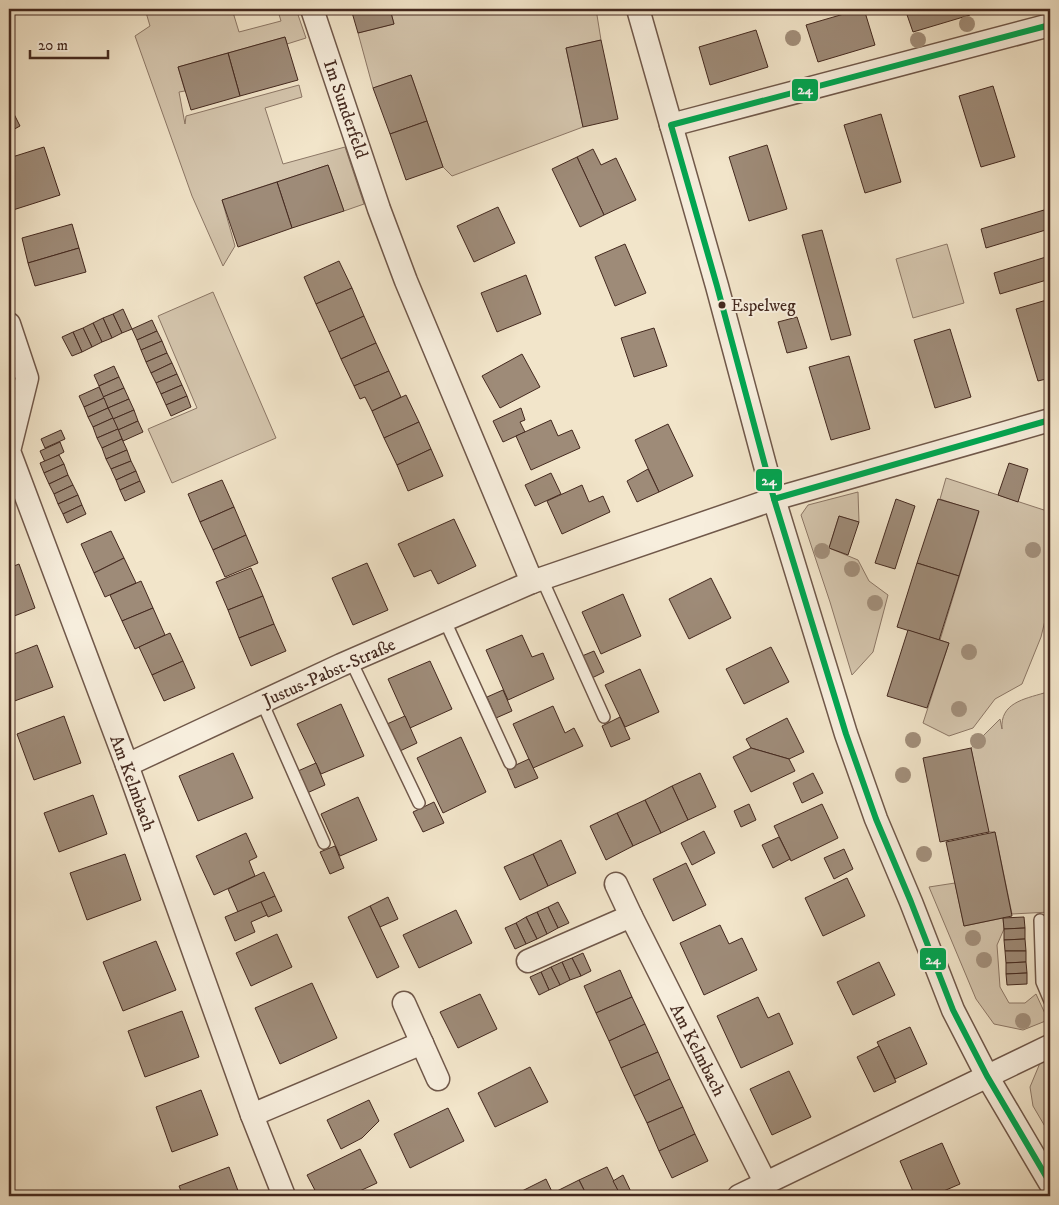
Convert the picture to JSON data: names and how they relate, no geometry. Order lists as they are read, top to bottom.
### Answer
{
  "streets": {
    "street": ["Im Sunderfeld", "Justus-Pabst-Straße", "Am Kelmbach"]
  },
  "crossings": [
    ["Im Sunderfeld", "Justus-Pabst-Straße"],
    ["Justus-Pabst-Straße", "Am Kelmbach"]
  ],
  "places": ["Espelweg"],
  "lines": ["transit line 24"],
  "scale_bar": "20 m"
}
